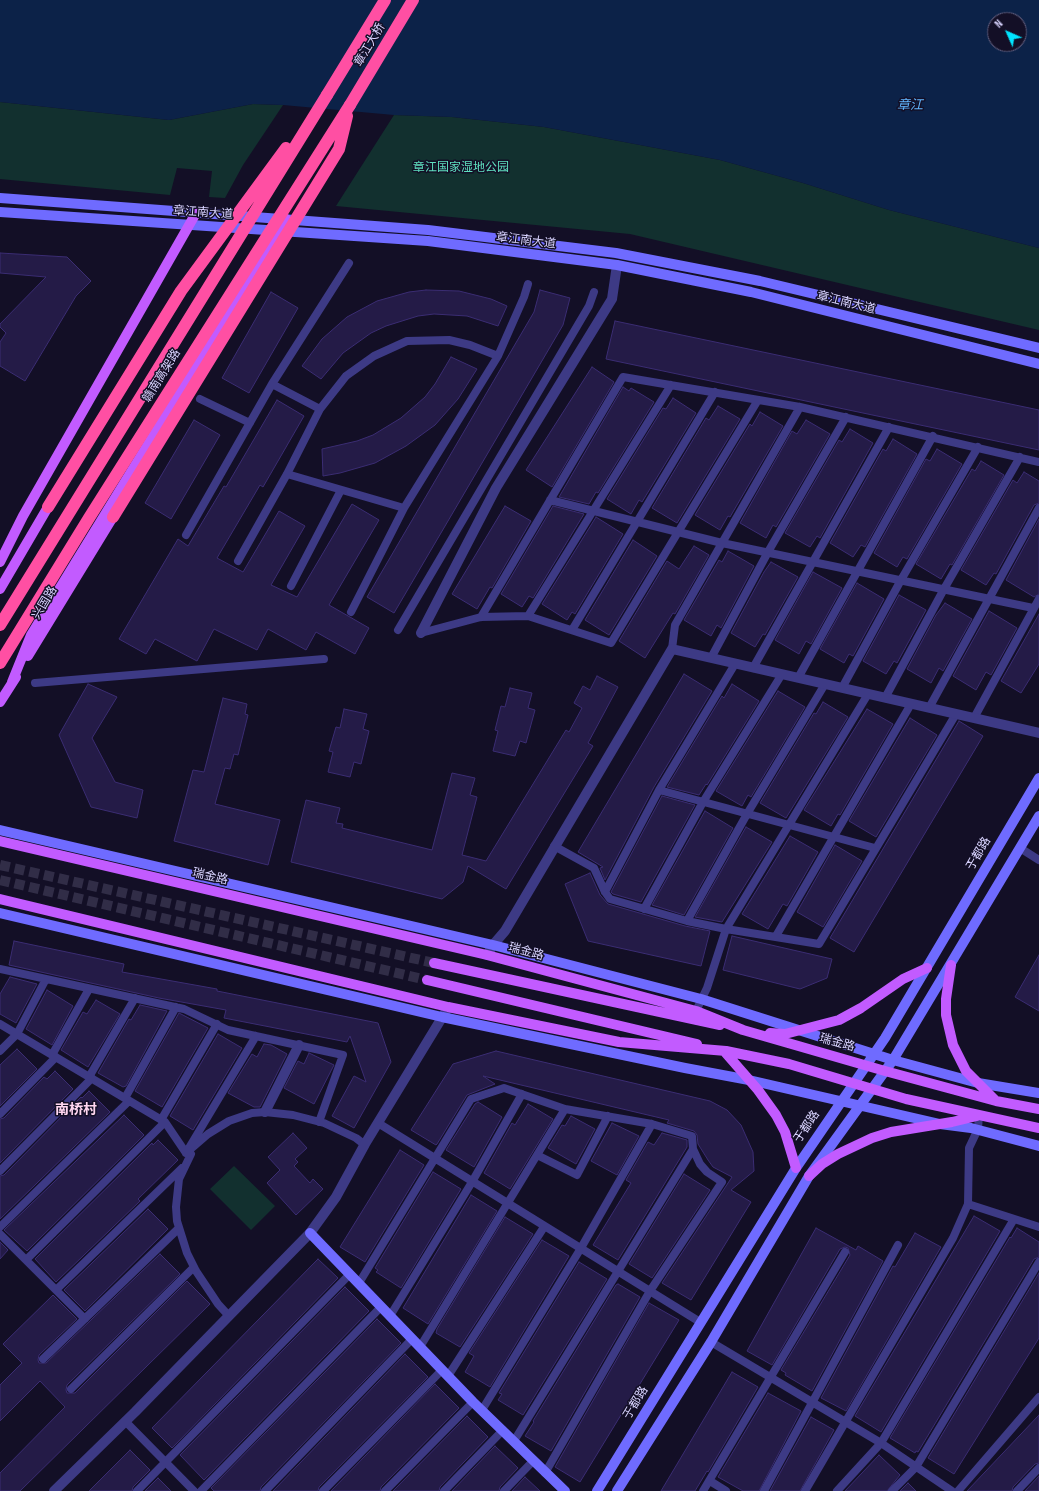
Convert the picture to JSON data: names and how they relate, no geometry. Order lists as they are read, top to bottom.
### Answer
{
  "streets": {
    "highway": ["章江大桥", "赣南高架路"],
    "main road": [
      "章江南大道",
      "兴国路",
      "于都路",
      "瑞金路"
    ]
  },
  "crossings": [
    ["章江大桥", "赣南高架路"],
    ["于都路", "瑞金路"]
  ],
  "districts": ["南桥村"],
  "water": ["章江"],
  "parks": ["章江国家湿地公园"],
  "north": "top left"
}
